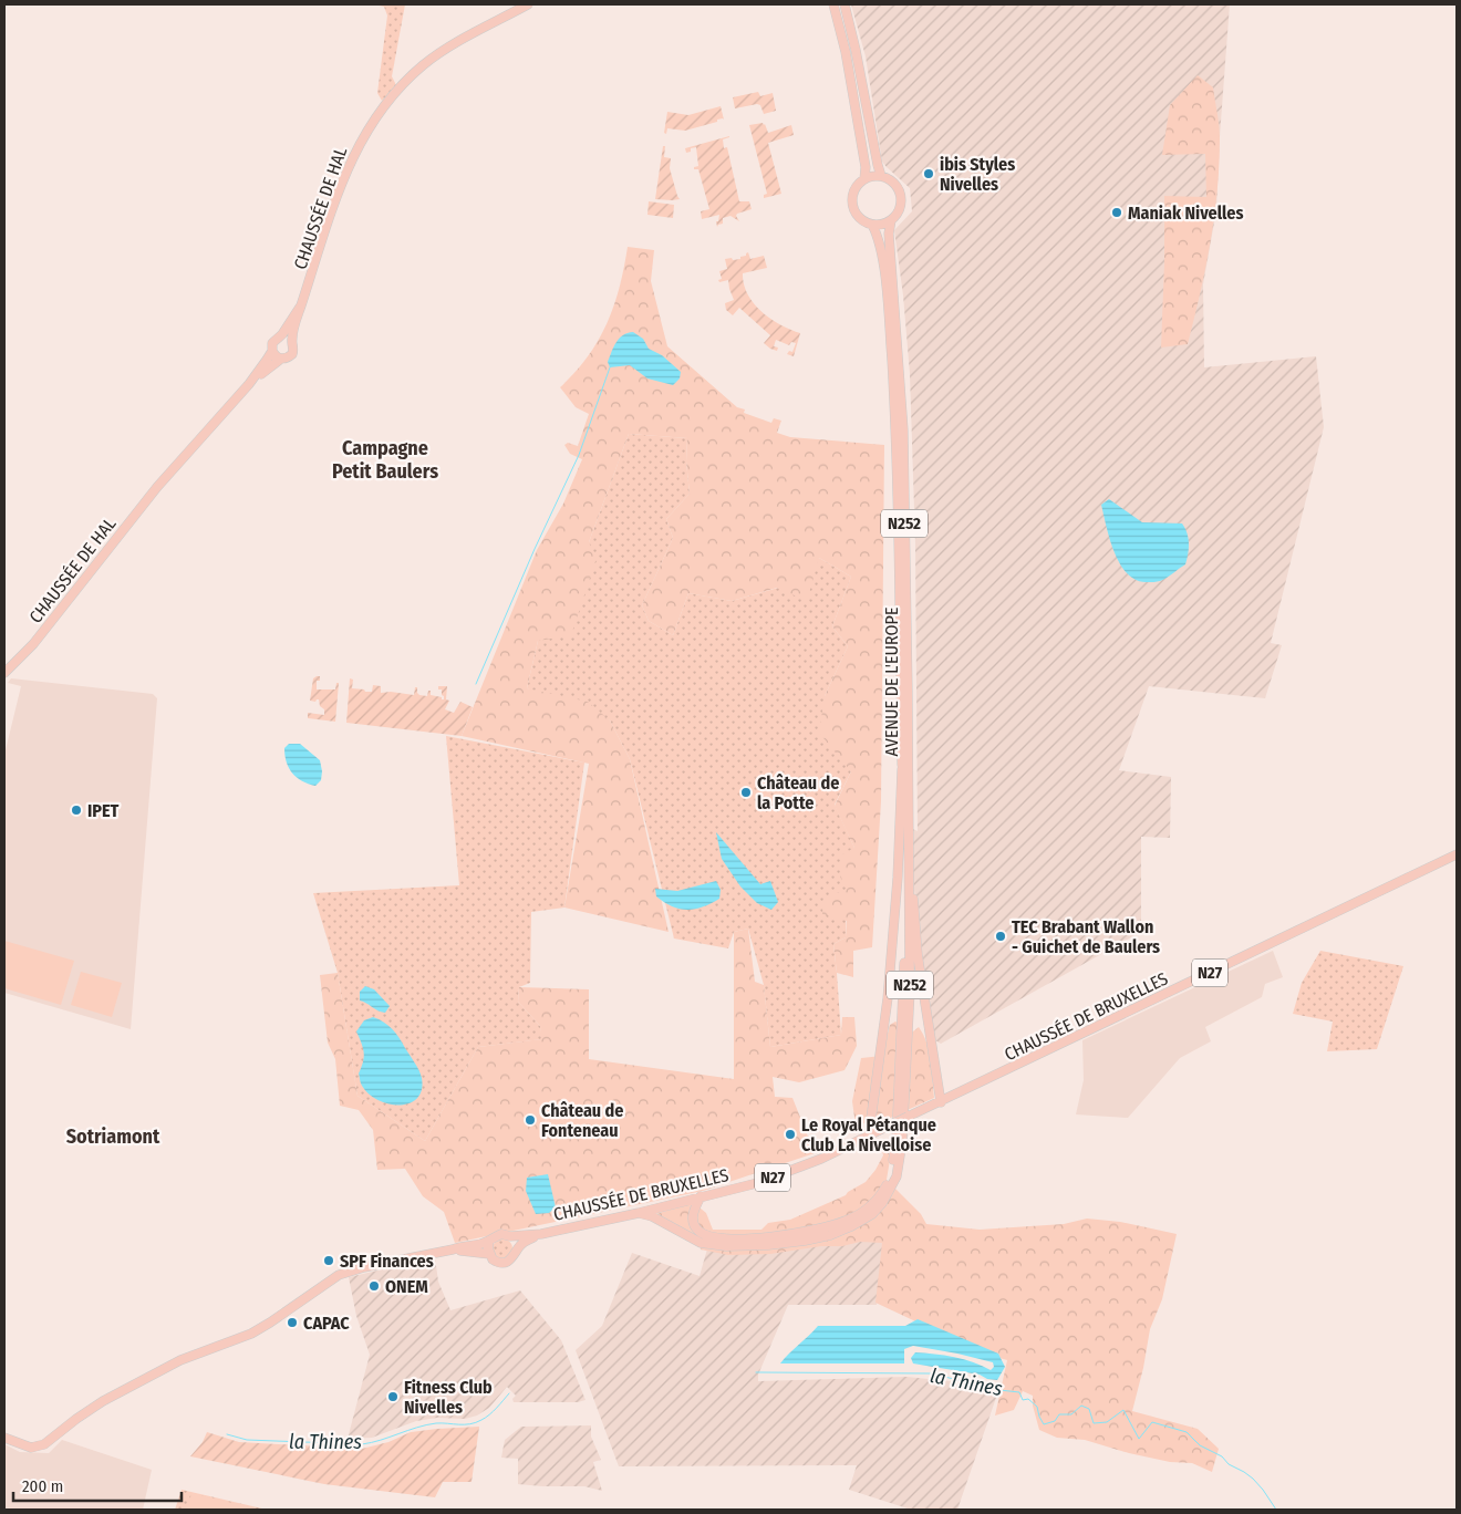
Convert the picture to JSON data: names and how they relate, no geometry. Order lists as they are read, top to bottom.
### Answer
{
  "streets": {
    "main road": [
      "CHAUSSÉE DE HAL",
      "N252",
      "AVENUE DE L'EUROPE",
      "N27",
      "CHAUSSÉE DE BRUXELLES"
    ]
  },
  "crossings": [
    ["N252", "AVENUE DE L'EUROPE"],
    ["N27", "CHAUSSÉE DE BRUXELLES"]
  ],
  "districts": ["Campagne Petit Baulers", "Sotriamont"],
  "water": ["la Thines"],
  "places": [
    "ibis Styles Nivelles",
    "Maniak Nivelles",
    "Château de la Potte",
    "IPET",
    "TEC Brabant Wallon - Guichet de Baulers",
    "Château de Fonteneau",
    "Le Royal Pétanque Club La Nivelloise",
    "SPF Finances",
    "ONEM",
    "CAPAC",
    "Fitness Club Nivelles"
  ],
  "scale_bar": "200 m"
}
